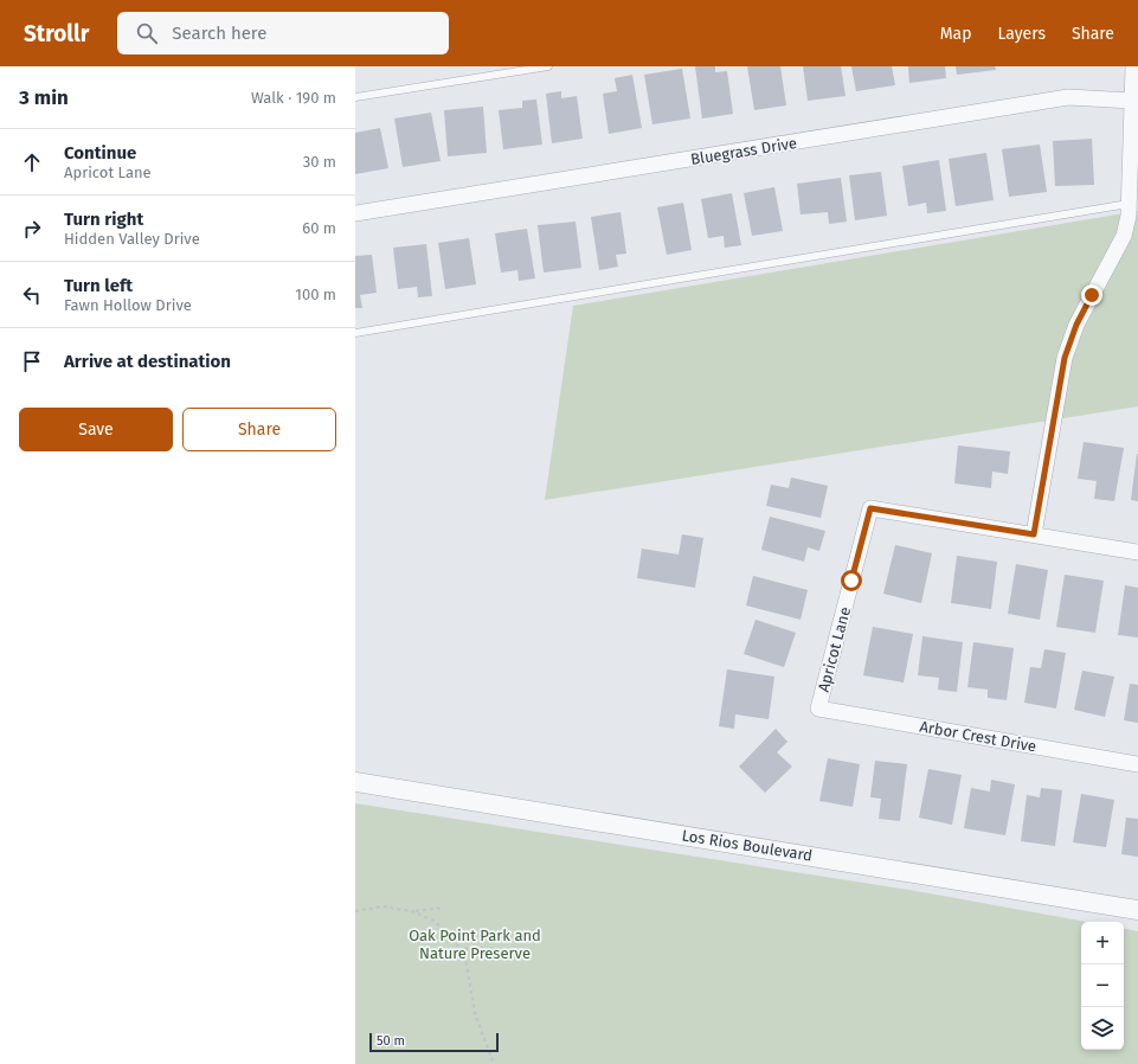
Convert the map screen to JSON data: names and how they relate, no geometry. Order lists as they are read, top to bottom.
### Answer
{
  "streets": {
    "street": [
      "Bluegrass Drive",
      "Apricot Lane",
      "Arbor Crest Drive",
      "Los Rios Boulevard"
    ]
  },
  "crossings": [
    ["Apricot Lane", "Arbor Crest Drive"]
  ],
  "parks": ["Oak Point Park and Nature Preserve"],
  "scale_bar": "50 m",
  "page": {
    "header": "Strollr",
    "search": "Search here",
    "nav": ["Map", "Layers", "Share"],
    "heading": ["3 min", "Walk · 190 m"],
    "list": [
      ["Continue", "Apricot Lane", "30 m"],
      ["Turn right", "Hidden Valley Drive", "60 m"],
      ["Turn left", "Fawn Hollow Drive", "100 m"],
      "Arrive at destination"
    ],
    "buttons": ["Save", "Share"],
    "map_buttons": ["+", "−"],
    "scale": "50 m"
  }
}
